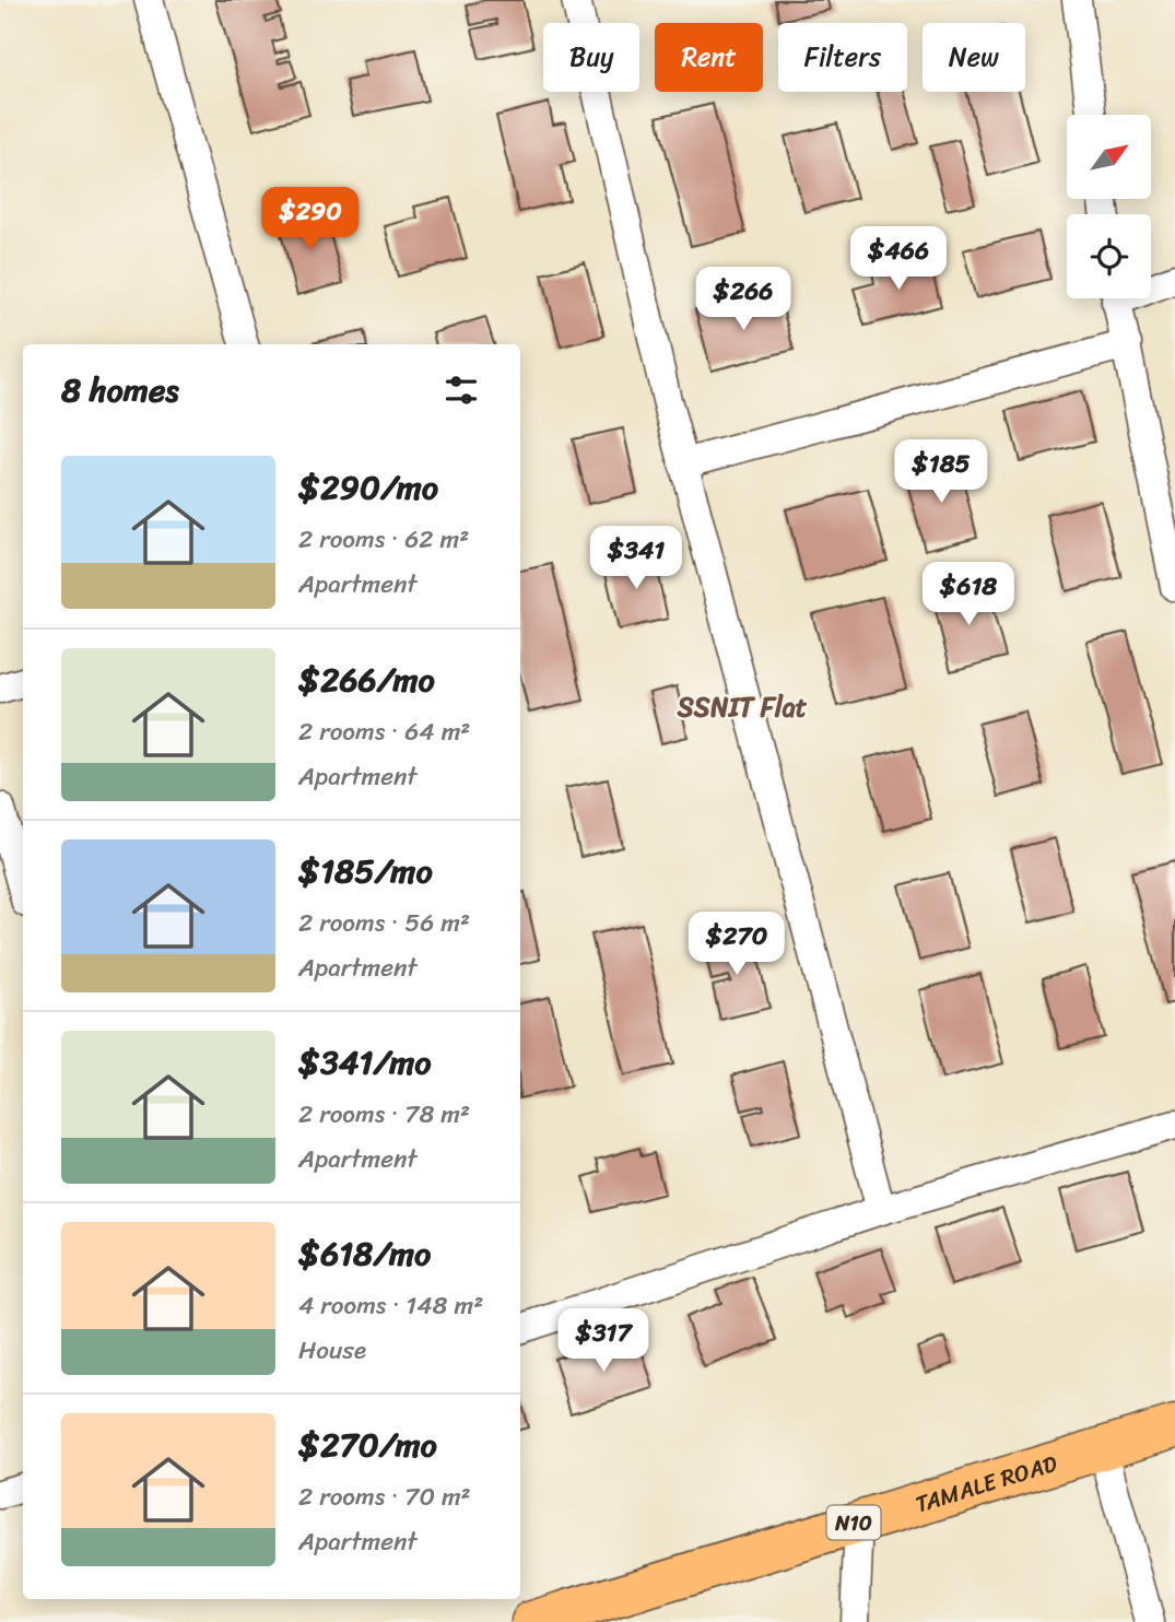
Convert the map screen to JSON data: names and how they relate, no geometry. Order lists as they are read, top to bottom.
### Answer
{
  "streets": {
    "highway": ["TAMALE ROAD", "N10"]
  },
  "districts": ["SSNIT Flat"],
  "north": "top right",
  "page": {
    "chip": [
      "Buy",
      "Rent",
      "Filters",
      "New"
    ],
    "price": [
      "$290",
      "$466",
      "$266",
      "$185",
      "$341",
      "$618",
      "$270",
      "$317"
    ],
    "heading": "8 homes",
    "list": [
      {
        "name": "$290/mo",
        "note": "2 rooms · 62 m² · Apartment"
      },
      {
        "name": "$266/mo",
        "note": "2 rooms · 64 m² · Apartment"
      },
      {
        "name": "$185/mo",
        "note": "2 rooms · 56 m² · Apartment"
      },
      {
        "name": "$341/mo",
        "note": "2 rooms · 78 m² · Apartment"
      },
      {
        "name": "$618/mo",
        "note": "4 rooms · 148 m² · House"
      },
      {
        "name": "$270/mo",
        "note": "2 rooms · 70 m² · Apartment"
      }
    ]
  }
}
